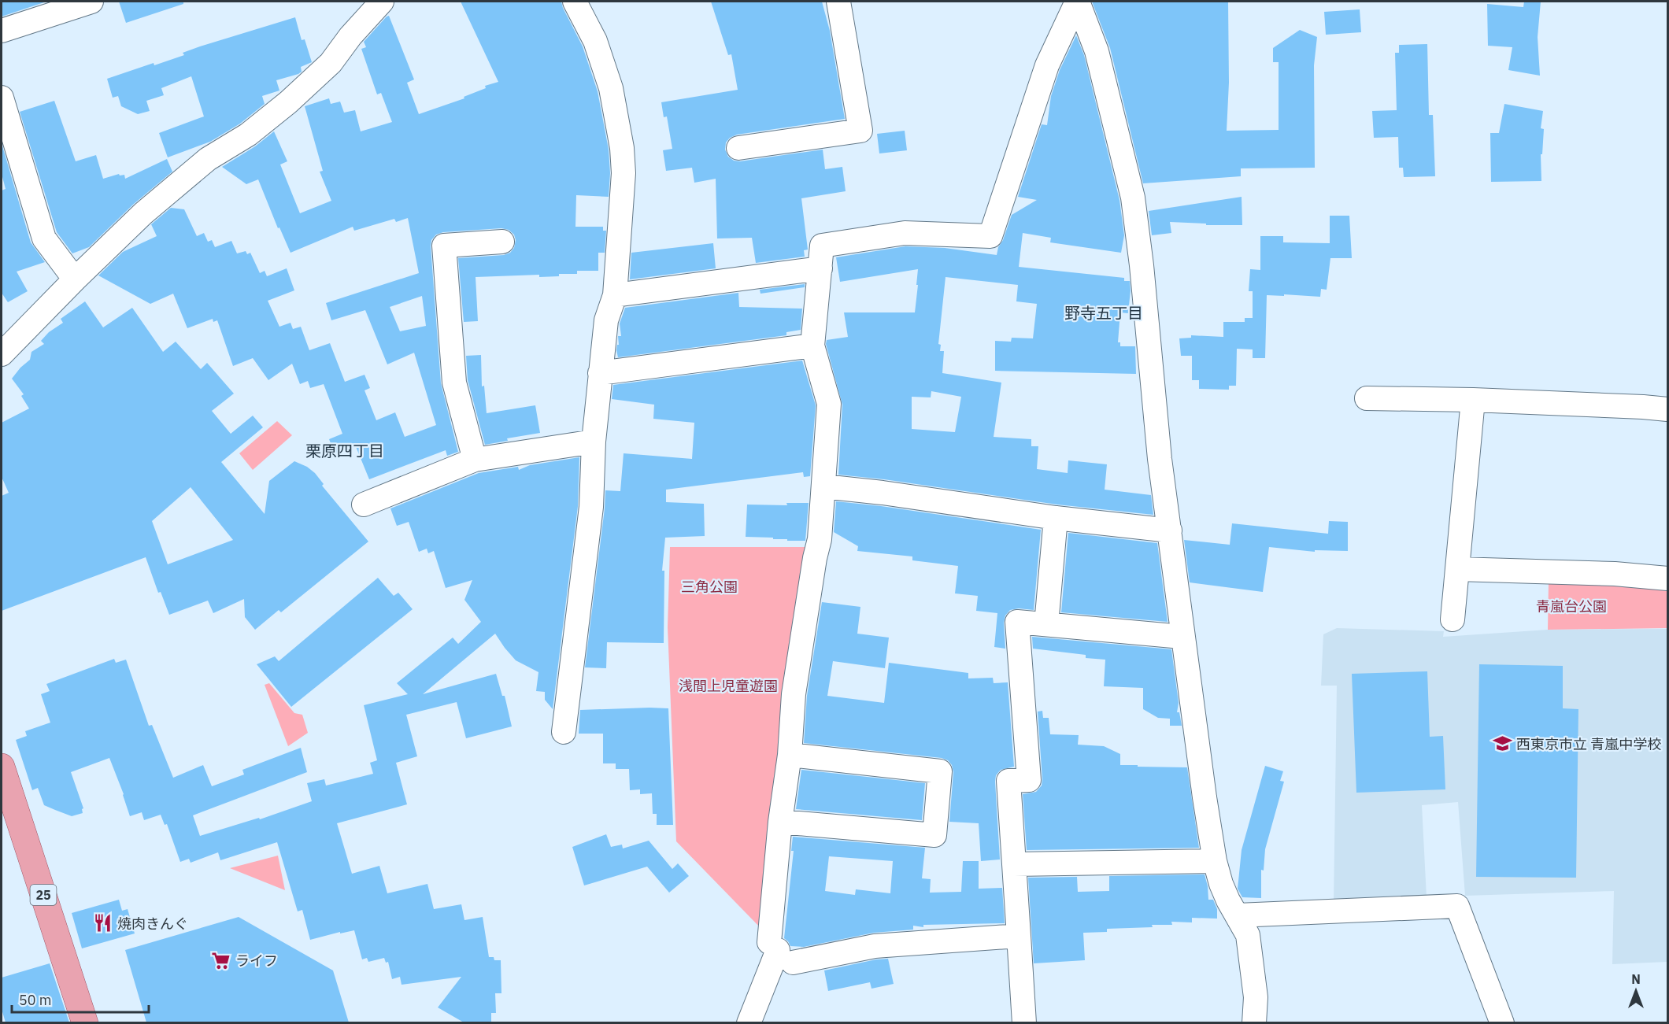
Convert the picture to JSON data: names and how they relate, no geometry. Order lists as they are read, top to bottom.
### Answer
{
  "streets": {
    "main road": ["25"]
  },
  "districts": ["野寺五丁目", "栗原四丁目"],
  "parks": ["三角公園", "青嵐台公園", "浅間上児童遊園"],
  "places": {
    "school or university": ["西東京市立 青嵐中学校"],
    "restaurant": ["焼肉きんぐ"],
    "supermarket": ["ライフ"]
  },
  "scale_bar": "50 m",
  "north": "top"
}
